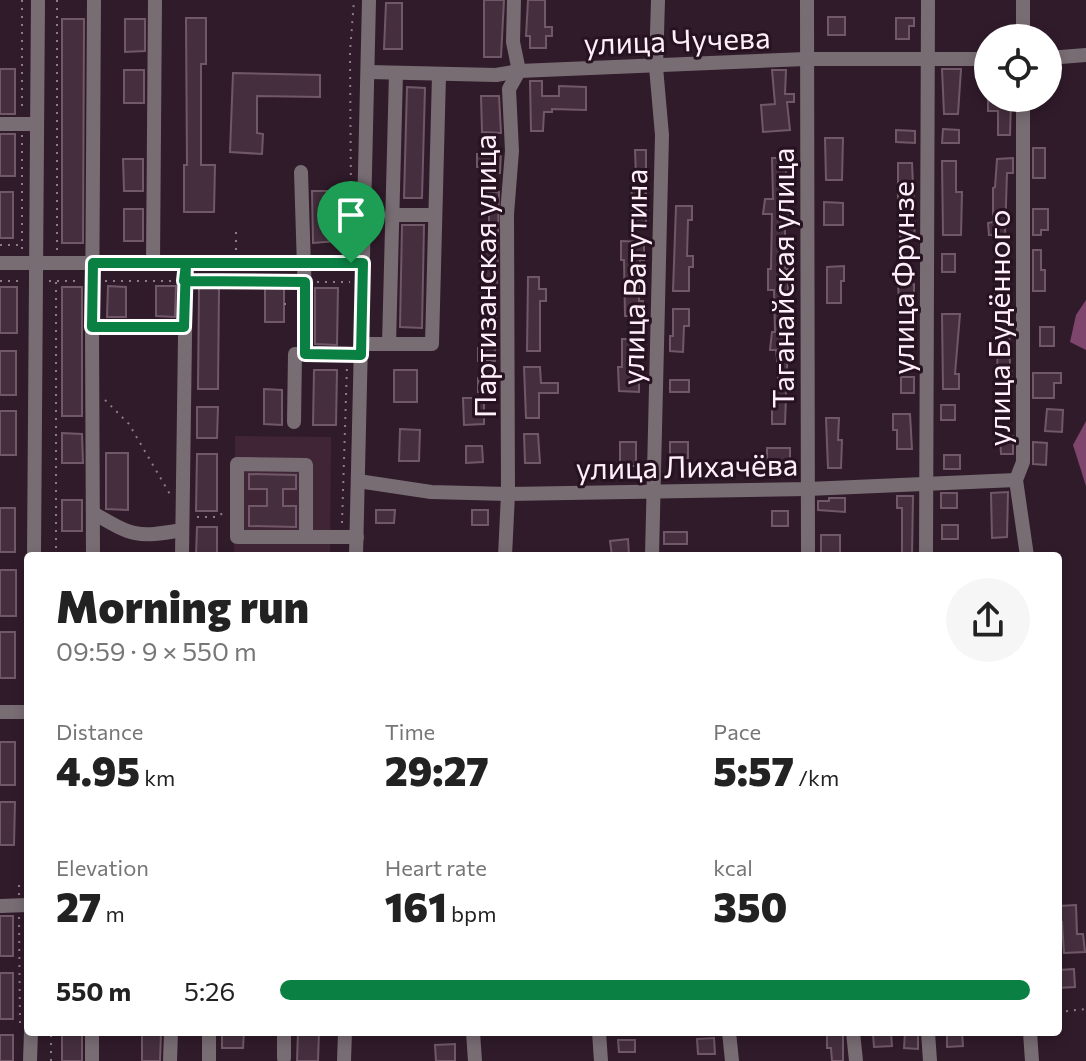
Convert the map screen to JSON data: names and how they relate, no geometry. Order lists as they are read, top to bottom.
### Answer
{
  "streets": {
    "street": [
      "улица Чучева",
      "Партизанская улица",
      "улица Ватутина",
      "Таганайская улица",
      "улица Фрунзе",
      "улица Будённого",
      "улица Лихачёва"
    ]
  },
  "crossings": [
    ["улица Чучева", "Партизанская улица"],
    ["улица Чучева", "улица Ватутина"],
    ["улица Чучева", "Таганайская улица"],
    ["улица Чучева", "улица Фрунзе"],
    ["Партизанская улица", "улица Лихачёва"],
    ["улица Ватутина", "улица Лихачёва"],
    ["Таганайская улица", "улица Лихачёва"],
    ["улица Фрунзе", "улица Лихачёва"],
    ["улица Будённого", "улица Лихачёва"]
  ],
  "page": {
    "heading": ["Morning run", "09:59 · 9 × 550 m"],
    "stats": [
      ["Distance", "4.95 km"],
      ["Time", "29:27"],
      ["Pace", "5:57 /km"],
      ["Elevation", "27 m"],
      ["Heart rate", "161 bpm"],
      ["kcal", "350"]
    ],
    "list": [
      {
        "name": "550 m",
        "note": "5:26"
      }
    ]
  }
}
